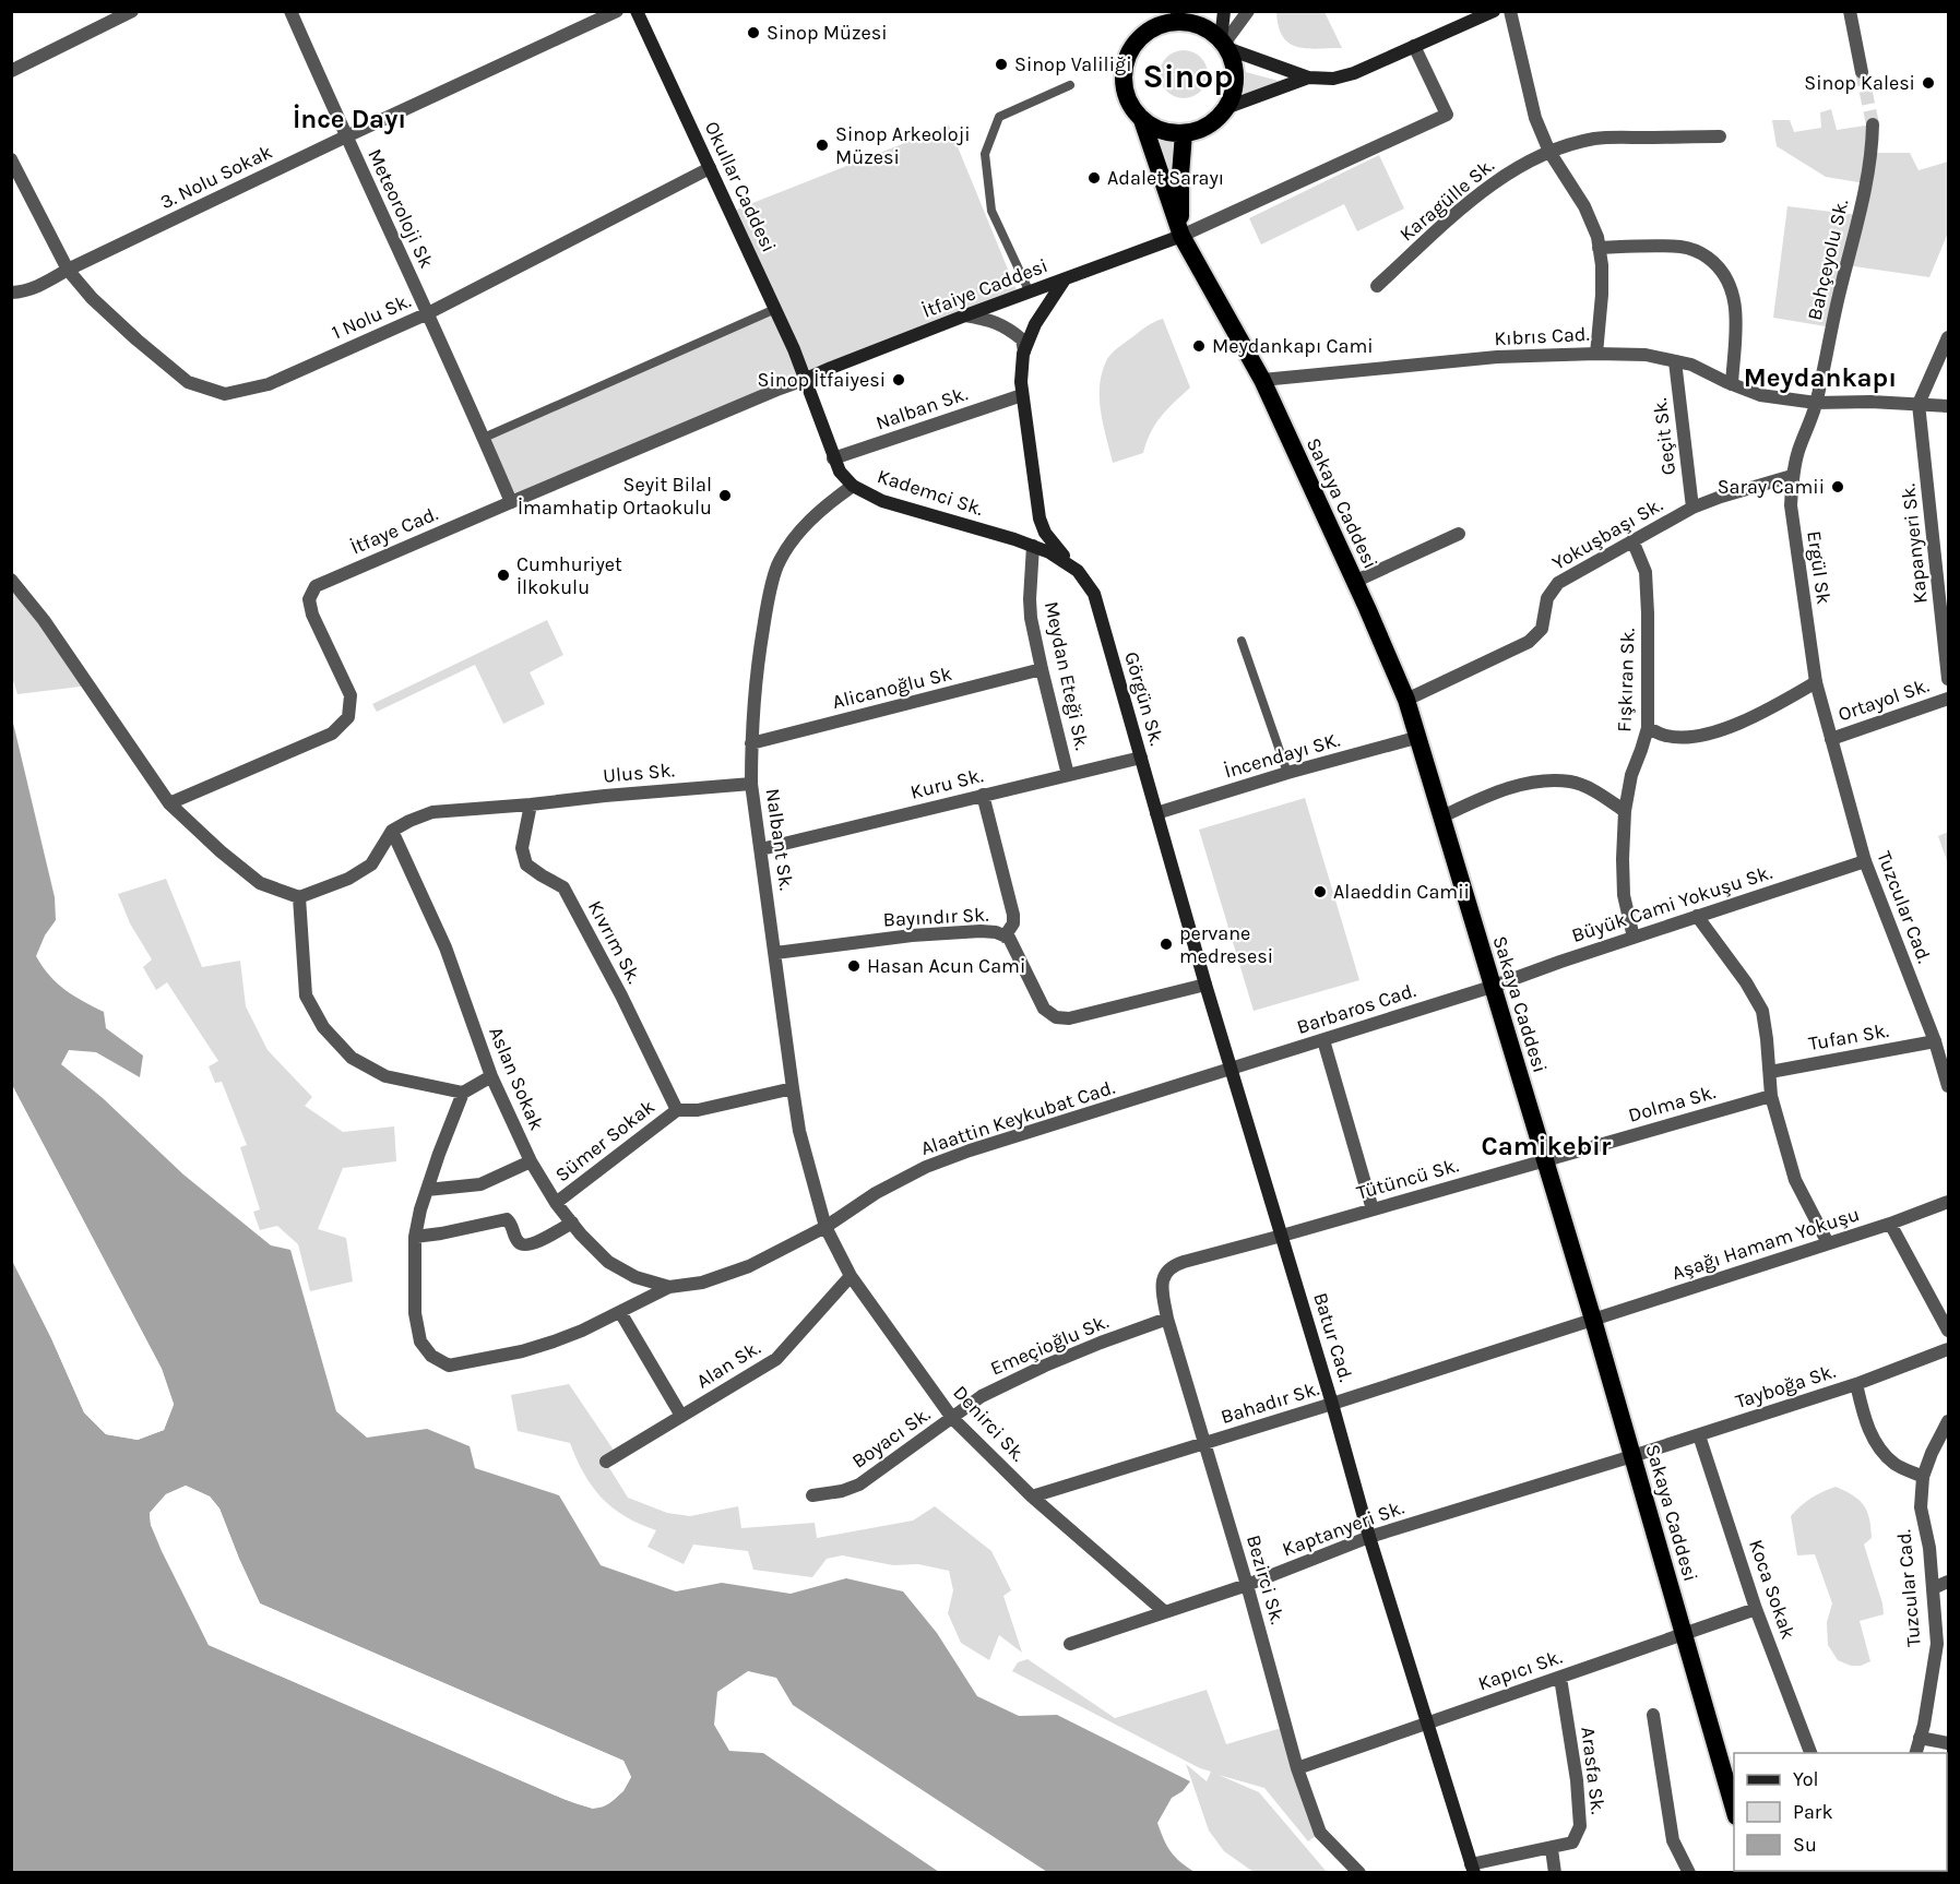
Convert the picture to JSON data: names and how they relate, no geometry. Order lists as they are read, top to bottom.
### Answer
{
  "streets": {
    "highway": ["Sakaya Caddesi"],
    "main road": [
      "Okullar Caddesi",
      "İtfaiye Caddesi",
      "Kademci Sk.",
      "Görgün Sk.",
      "Batur Cad."
    ],
    "street": [
      "3. Nolu Sokak",
      "Karagülle Sk.",
      "Meteoroloji Sk",
      "Bahçeyolu Sk.",
      "1 Nolu Sk.",
      "Kıbrıs Cad.",
      "Nalban Sk.",
      "Geçit Sk.",
      "İtfaye Cad.",
      "Yokuşbaşı Sk.",
      "Kapanyeri Sk.",
      "Ergül Sk",
      "Meydan Eteği Sk.",
      "Fışkıran Sk.",
      "Alicanoğlu Sk",
      "Ortayol Sk.",
      "İncendayı SK.",
      "Ulus Sk.",
      "Kuru Sk.",
      "Nalbant Sk.",
      "Büyük Cami Yokuşu Sk.",
      "Tuzcular Cad.",
      "Bayındır Sk.",
      "Kıvrım Sk.",
      "Barbaros Cad.",
      "Tufan Sk.",
      "Aslan Sokak",
      "Dolma Sk.",
      "Alaattin Keykubat Cad.",
      "Sümer Sokak",
      "Tütüncü Sk.",
      "Aşağı Hamam Yokuşu",
      "Emeçioğlu Sk.",
      "Alan Sk.",
      "Tayboğa Sk.",
      "Bahadır Sk.",
      "Denirci Sk.",
      "Boyacı Sk.",
      "Kaptanyeri Sk.",
      "Bezirci Sk.",
      "Koca Sokak",
      "Kapıcı Sk.",
      "Arasfa Sk."
    ]
  },
  "crossings": [
    ["3. Nolu Sokak", "Meteoroloji Sk"],
    ["3. Nolu Sokak", "1 Nolu Sk."],
    ["Okullar Caddesi", "İtfaiye Caddesi"],
    ["Okullar Caddesi", "1 Nolu Sk."],
    ["Okullar Caddesi", "Kademci Sk."],
    ["Okullar Caddesi", "İtfaye Cad."],
    ["Meteoroloji Sk", "1 Nolu Sk."],
    ["Meteoroloji Sk", "İtfaye Cad."],
    ["Bahçeyolu Sk.", "Kıbrıs Cad."],
    ["Bahçeyolu Sk.", "Ergül Sk"],
    ["İtfaiye Caddesi", "Kademci Sk."],
    ["İtfaiye Caddesi", "Sakaya Caddesi"],
    ["İtfaiye Caddesi", "İtfaye Cad."],
    ["Kıbrıs Cad.", "Geçit Sk."],
    ["Kıbrıs Cad.", "Sakaya Caddesi"],
    ["Kıbrıs Cad.", "Kapanyeri Sk."],
    ["Kıbrıs Cad.", "Ergül Sk"],
    ["Nalban Sk.", "Kademci Sk."],
    ["Geçit Sk.", "Yokuşbaşı Sk."],
    ["Kademci Sk.", "İtfaye Cad."],
    ["Kademci Sk.", "Meydan Eteği Sk."],
    ["Kademci Sk.", "Görgün Sk."],
    ["Kademci Sk.", "Nalbant Sk."],
    ["Sakaya Caddesi", "Yokuşbaşı Sk."],
    ["Sakaya Caddesi", "İncendayı SK."],
    ["Sakaya Caddesi", "Büyük Cami Yokuşu Sk."],
    ["Sakaya Caddesi", "Barbaros Cad."],
    ["Sakaya Caddesi", "Dolma Sk."],
    ["Sakaya Caddesi", "Tütüncü Sk."],
    ["Sakaya Caddesi", "Aşağı Hamam Yokuşu"],
    ["Sakaya Caddesi", "Tayboğa Sk."],
    ["Sakaya Caddesi", "Bahadır Sk."],
    ["Sakaya Caddesi", "Kaptanyeri Sk."],
    ["Sakaya Caddesi", "Kapıcı Sk."],
    ["Yokuşbaşı Sk.", "Ergül Sk"],
    ["Yokuşbaşı Sk.", "Fışkıran Sk."],
    ["Ergül Sk", "Ortayol Sk."],
    ["Ergül Sk", "Tuzcular Cad."],
    ["Meydan Eteği Sk.", "Alicanoğlu Sk"],
    ["Meydan Eteği Sk.", "Kuru Sk."],
    ["Fışkıran Sk.", "Büyük Cami Yokuşu Sk."],
    ["Alicanoğlu Sk", "Nalbant Sk."],
    ["Görgün Sk.", "İncendayı SK."],
    ["Görgün Sk.", "Kuru Sk."],
    ["Görgün Sk.", "Batur Cad."],
    ["Ortayol Sk.", "Tuzcular Cad."],
    ["İncendayı SK.", "Batur Cad."],
    ["Ulus Sk.", "Nalbant Sk."],
    ["Ulus Sk.", "Kıvrım Sk."],
    ["Ulus Sk.", "Aslan Sokak"],
    ["Kuru Sk.", "Nalbant Sk."],
    ["Nalbant Sk.", "Bayındır Sk."],
    ["Nalbant Sk.", "Alaattin Keykubat Cad."],
    ["Nalbant Sk.", "Denirci Sk."],
    ["Büyük Cami Yokuşu Sk.", "Tuzcular Cad."],
    ["Büyük Cami Yokuşu Sk.", "Barbaros Cad."],
    ["Tuzcular Cad.", "Tufan Sk."],
    ["Bayındır Sk.", "Batur Cad."],
    ["Kıvrım Sk.", "Sümer Sokak"],
    ["Barbaros Cad.", "Alaattin Keykubat Cad."],
    ["Barbaros Cad.", "Batur Cad."],
    ["Aslan Sokak", "Alaattin Keykubat Cad."],
    ["Aslan Sokak", "Sümer Sokak"],
    ["Dolma Sk.", "Tütüncü Sk."],
    ["Alaattin Keykubat Cad.", "Batur Cad."],
    ["Alaattin Keykubat Cad.", "Denirci Sk."],
    ["Tütüncü Sk.", "Batur Cad."],
    ["Tütüncü Sk.", "Bezirci Sk."],
    ["Aşağı Hamam Yokuşu", "Bahadır Sk."],
    ["Batur Cad.", "Bahadır Sk."],
    ["Batur Cad.", "Kaptanyeri Sk."],
    ["Batur Cad.", "Bezirci Sk."],
    ["Batur Cad.", "Kapıcı Sk."],
    ["Batur Cad.", "Arasfa Sk."],
    ["Emeçioğlu Sk.", "Denirci Sk."],
    ["Emeçioğlu Sk.", "Boyacı Sk."],
    ["Emeçioğlu Sk.", "Bezirci Sk."],
    ["Alan Sk.", "Denirci Sk."],
    ["Tayboğa Sk.", "Kaptanyeri Sk."],
    ["Tayboğa Sk.", "Koca Sokak"],
    ["Bahadır Sk.", "Denirci Sk."],
    ["Bahadır Sk.", "Bezirci Sk."],
    ["Denirci Sk.", "Boyacı Sk."],
    ["Denirci Sk.", "Kaptanyeri Sk."],
    ["Kaptanyeri Sk.", "Bezirci Sk."],
    ["Bezirci Sk.", "Kapıcı Sk."],
    ["Koca Sokak", "Kapıcı Sk."],
    ["Kapıcı Sk.", "Arasfa Sk."]
  ],
  "districts": [
    "Sinop",
    "İnce Dayı",
    "Meydankapı",
    "Camikebir"
  ],
  "places": [
    "Sinop Müzesi",
    "Sinop Valiliği",
    "Sinop Kalesi",
    "Sinop Arkeoloji Müzesi",
    "Adalet Sarayı",
    "Meydankapı Cami",
    "Sinop İtfaiyesi",
    "Saray Camii",
    "Seyit Bilal İmamhatip Ortaokulu",
    "Cumhuriyet İlkokulu",
    "Alaeddin Camii",
    "pervane medresesi",
    "Hasan Acun Cami"
  ],
  "legend": ["Yol", "Park", "Su"]
}
